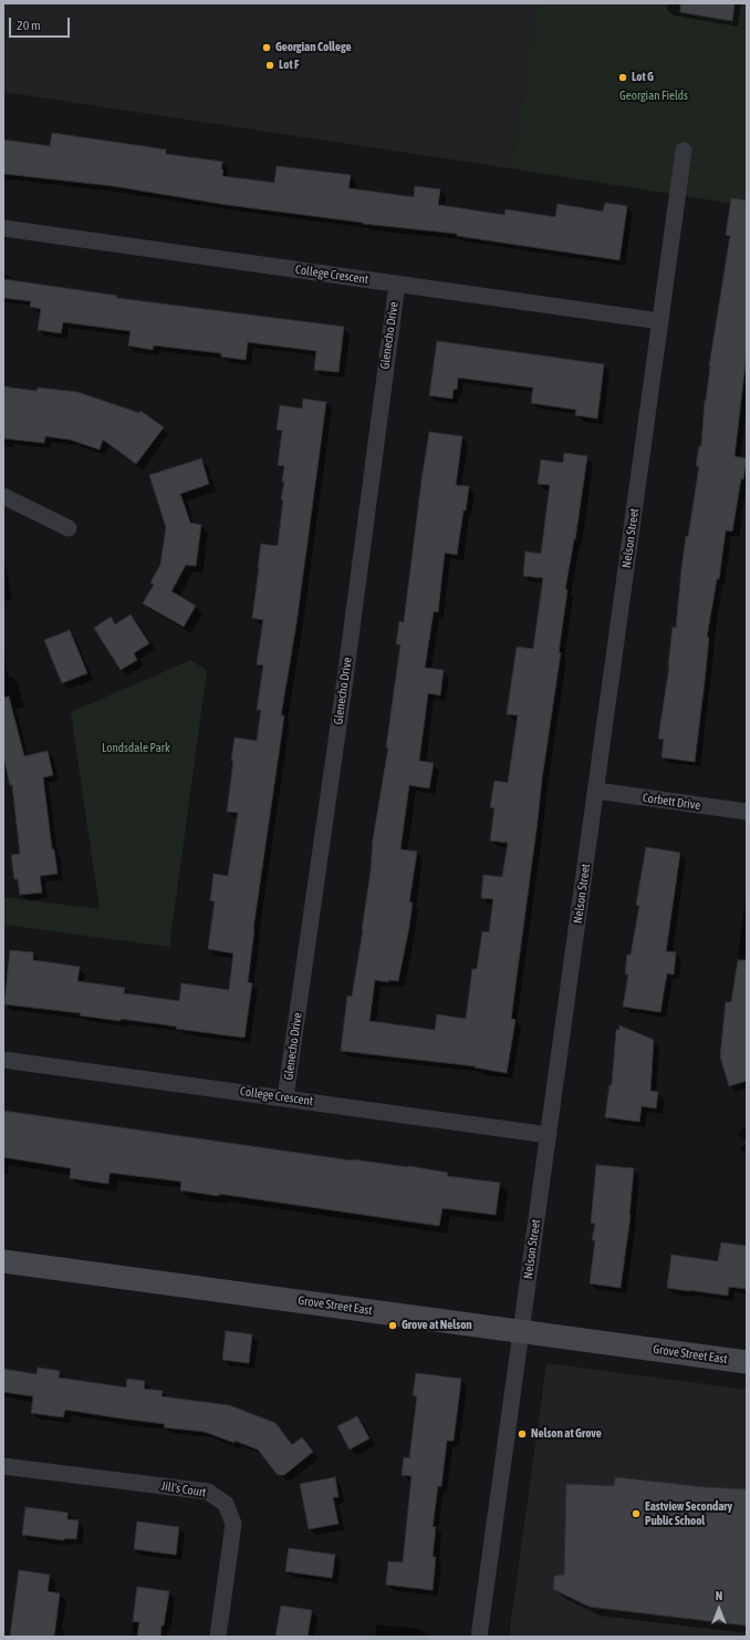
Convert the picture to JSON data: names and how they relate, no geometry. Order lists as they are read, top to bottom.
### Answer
{
  "streets": {
    "street": [
      "College Crescent",
      "Glenecho Drive",
      "Nelson Street",
      "Corbett Drive",
      "Grove Street East",
      "Jill's Court"
    ]
  },
  "crossings": [
    ["College Crescent", "Glenecho Drive"],
    ["College Crescent", "Nelson Street"],
    ["Nelson Street", "Corbett Drive"],
    ["Nelson Street", "Grove Street East"]
  ],
  "parks": ["Georgian Fields", "Londsdale Park"],
  "places": [
    "Georgian College",
    "Lot F",
    "Lot G",
    "Grove at Nelson",
    "Nelson at Grove",
    "Eastview Secondary Public School"
  ],
  "scale_bar": "20 m",
  "north": "top"
}
